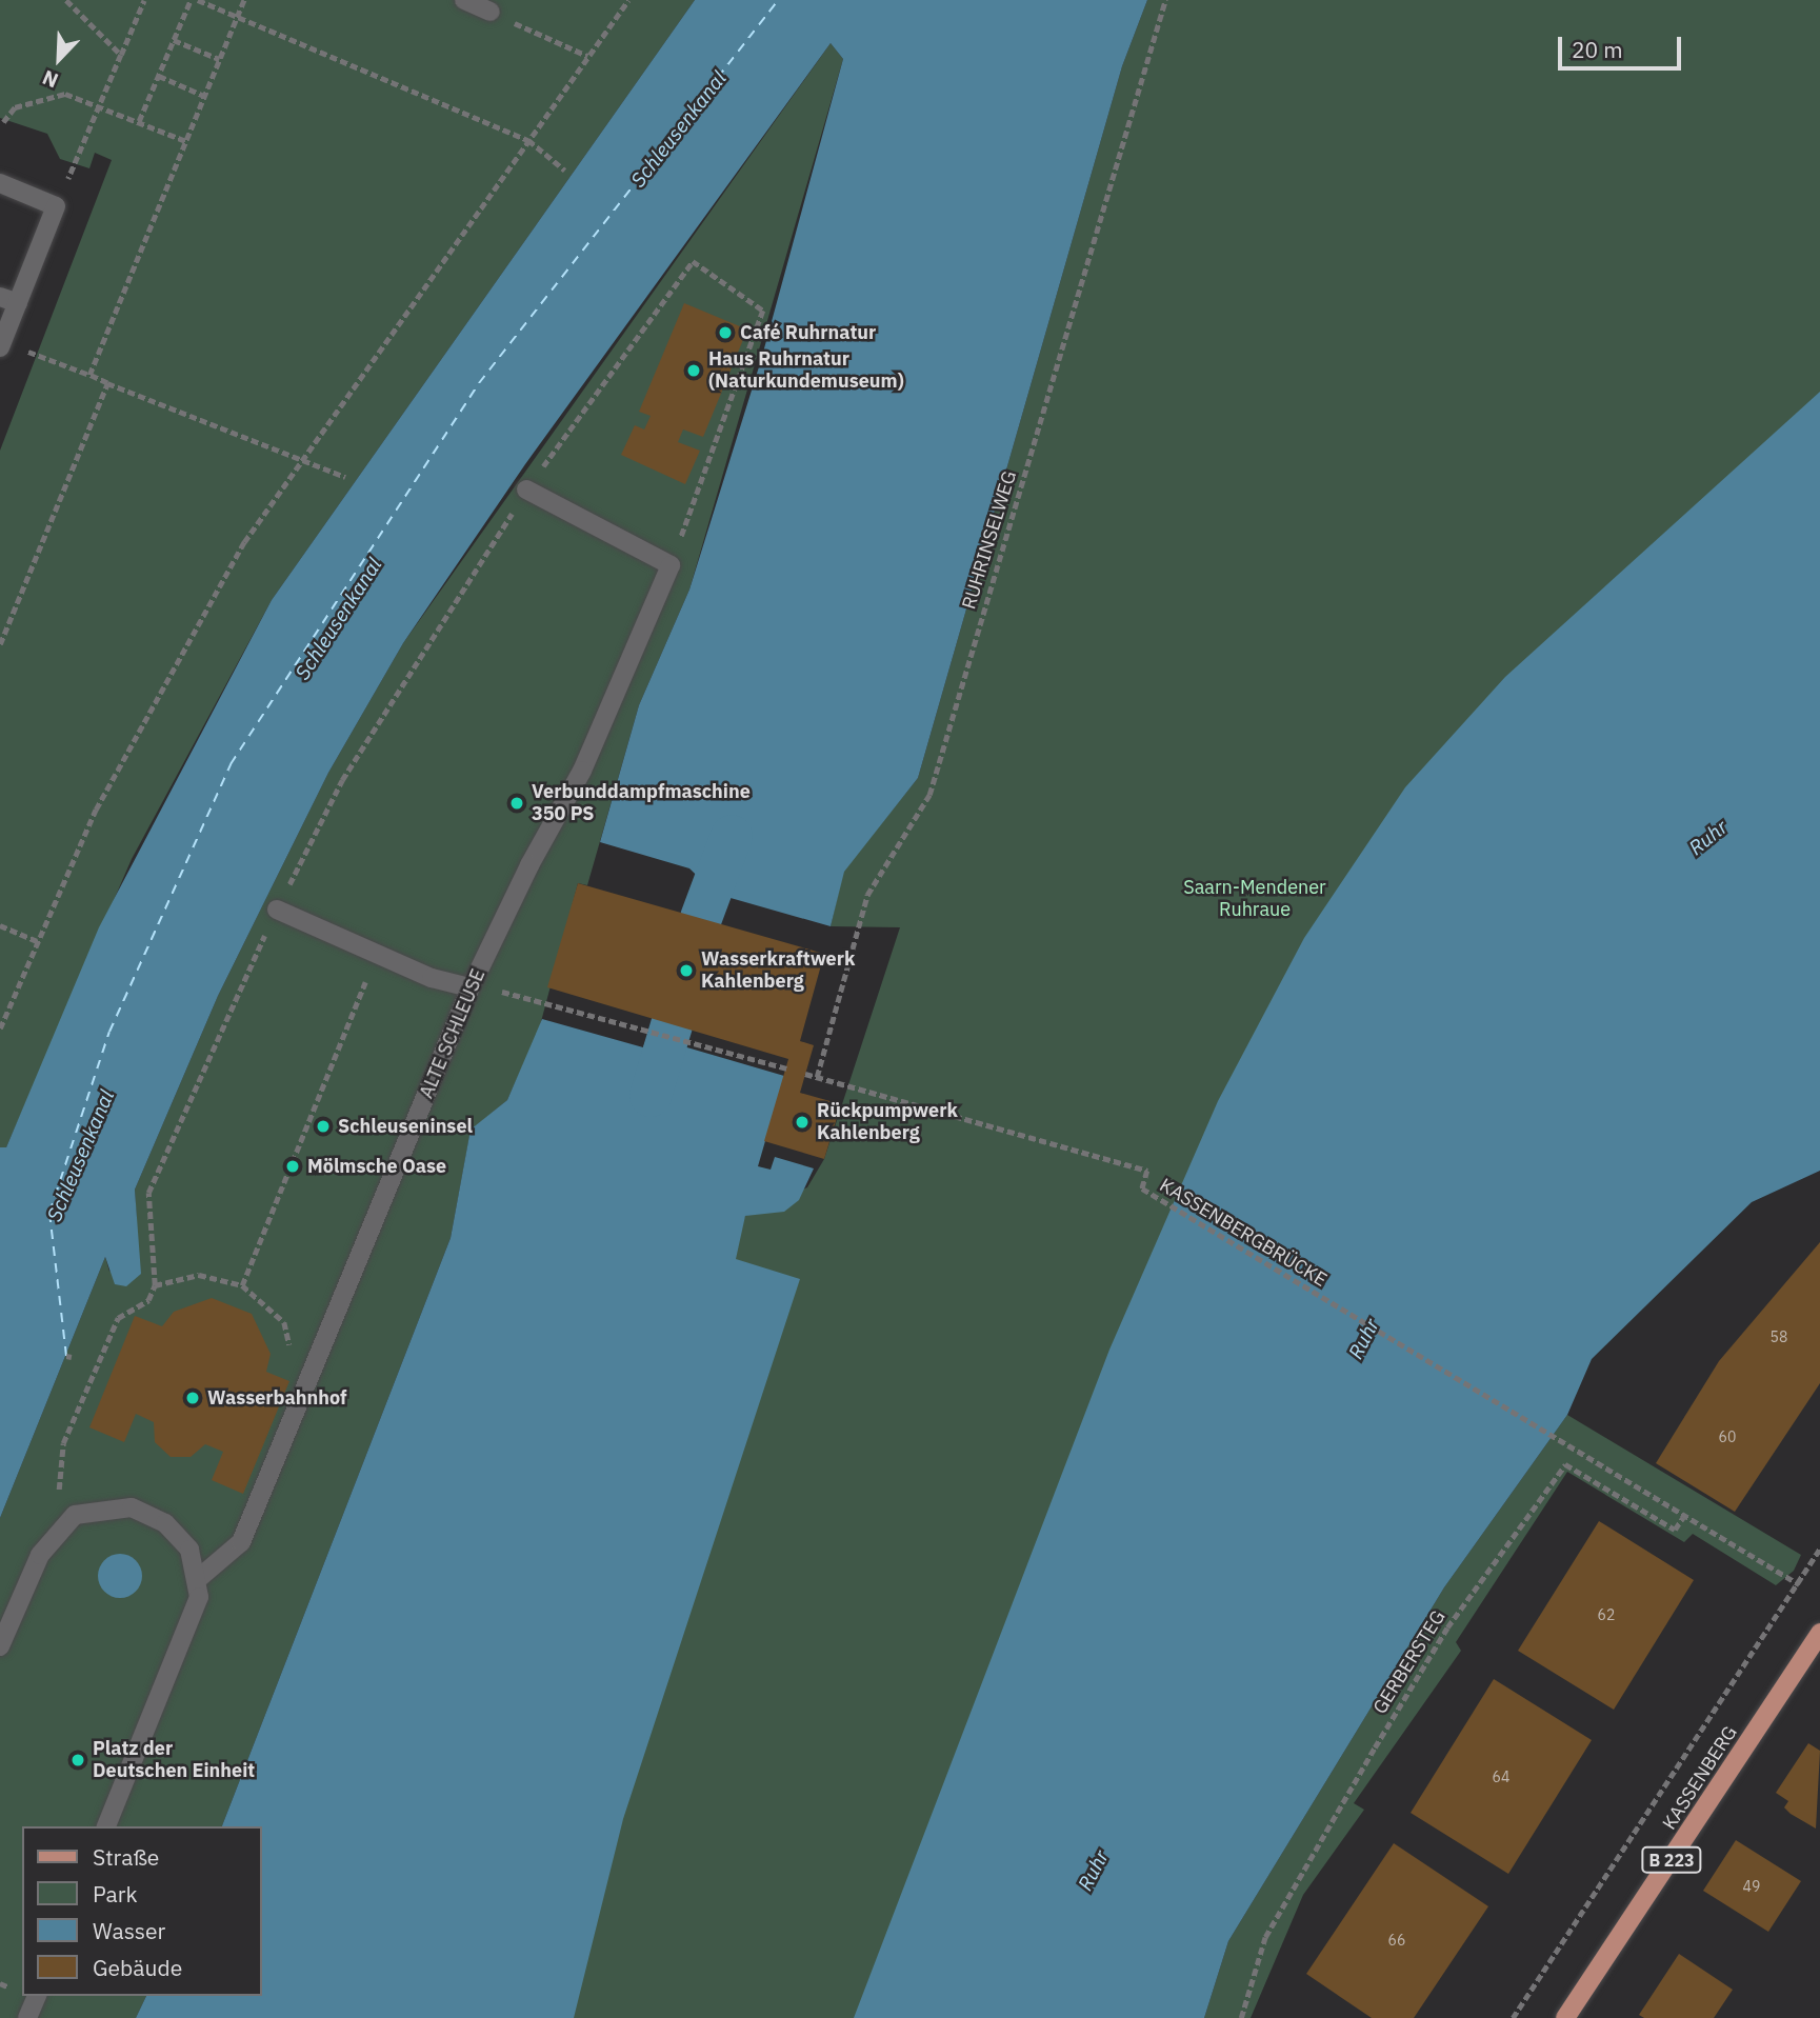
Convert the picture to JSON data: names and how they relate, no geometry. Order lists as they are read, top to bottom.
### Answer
{
  "streets": {
    "main road": ["KASSENBERG", "B 223"],
    "street": ["ALTE SCHLEUSE"],
    "path": ["RUHRINSELWEG", "KASSENBERGBRÜCKE", "GERBERSTEG"]
  },
  "crossings": [
    ["RUHRINSELWEG", "KASSENBERGBRÜCKE"],
    ["KASSENBERGBRÜCKE", "GERBERSTEG"]
  ],
  "water": ["Schleusenkanal", "Ruhr"],
  "parks": ["Saarn-Mendener Ruhraue"],
  "places": [
    "Café Ruhrnatur",
    "Haus Ruhrnatur (Naturkundemuseum)",
    "Verbunddampfmaschine 350 PS",
    "Wasserkraftwerk Kahlenberg",
    "Rückpumpwerk Kahlenberg",
    "Schleuseninsel",
    "Mölmsche Oase",
    "Wasserbahnhof",
    "Platz der Deutschen Einheit"
  ],
  "house_numbers": [
    "58",
    "60",
    "62",
    "64",
    "49",
    "66"
  ],
  "legend": [
    "Straße",
    "Park",
    "Wasser",
    "Gebäude"
  ],
  "scale_bar": "20 m",
  "north": "bottom left"
}
